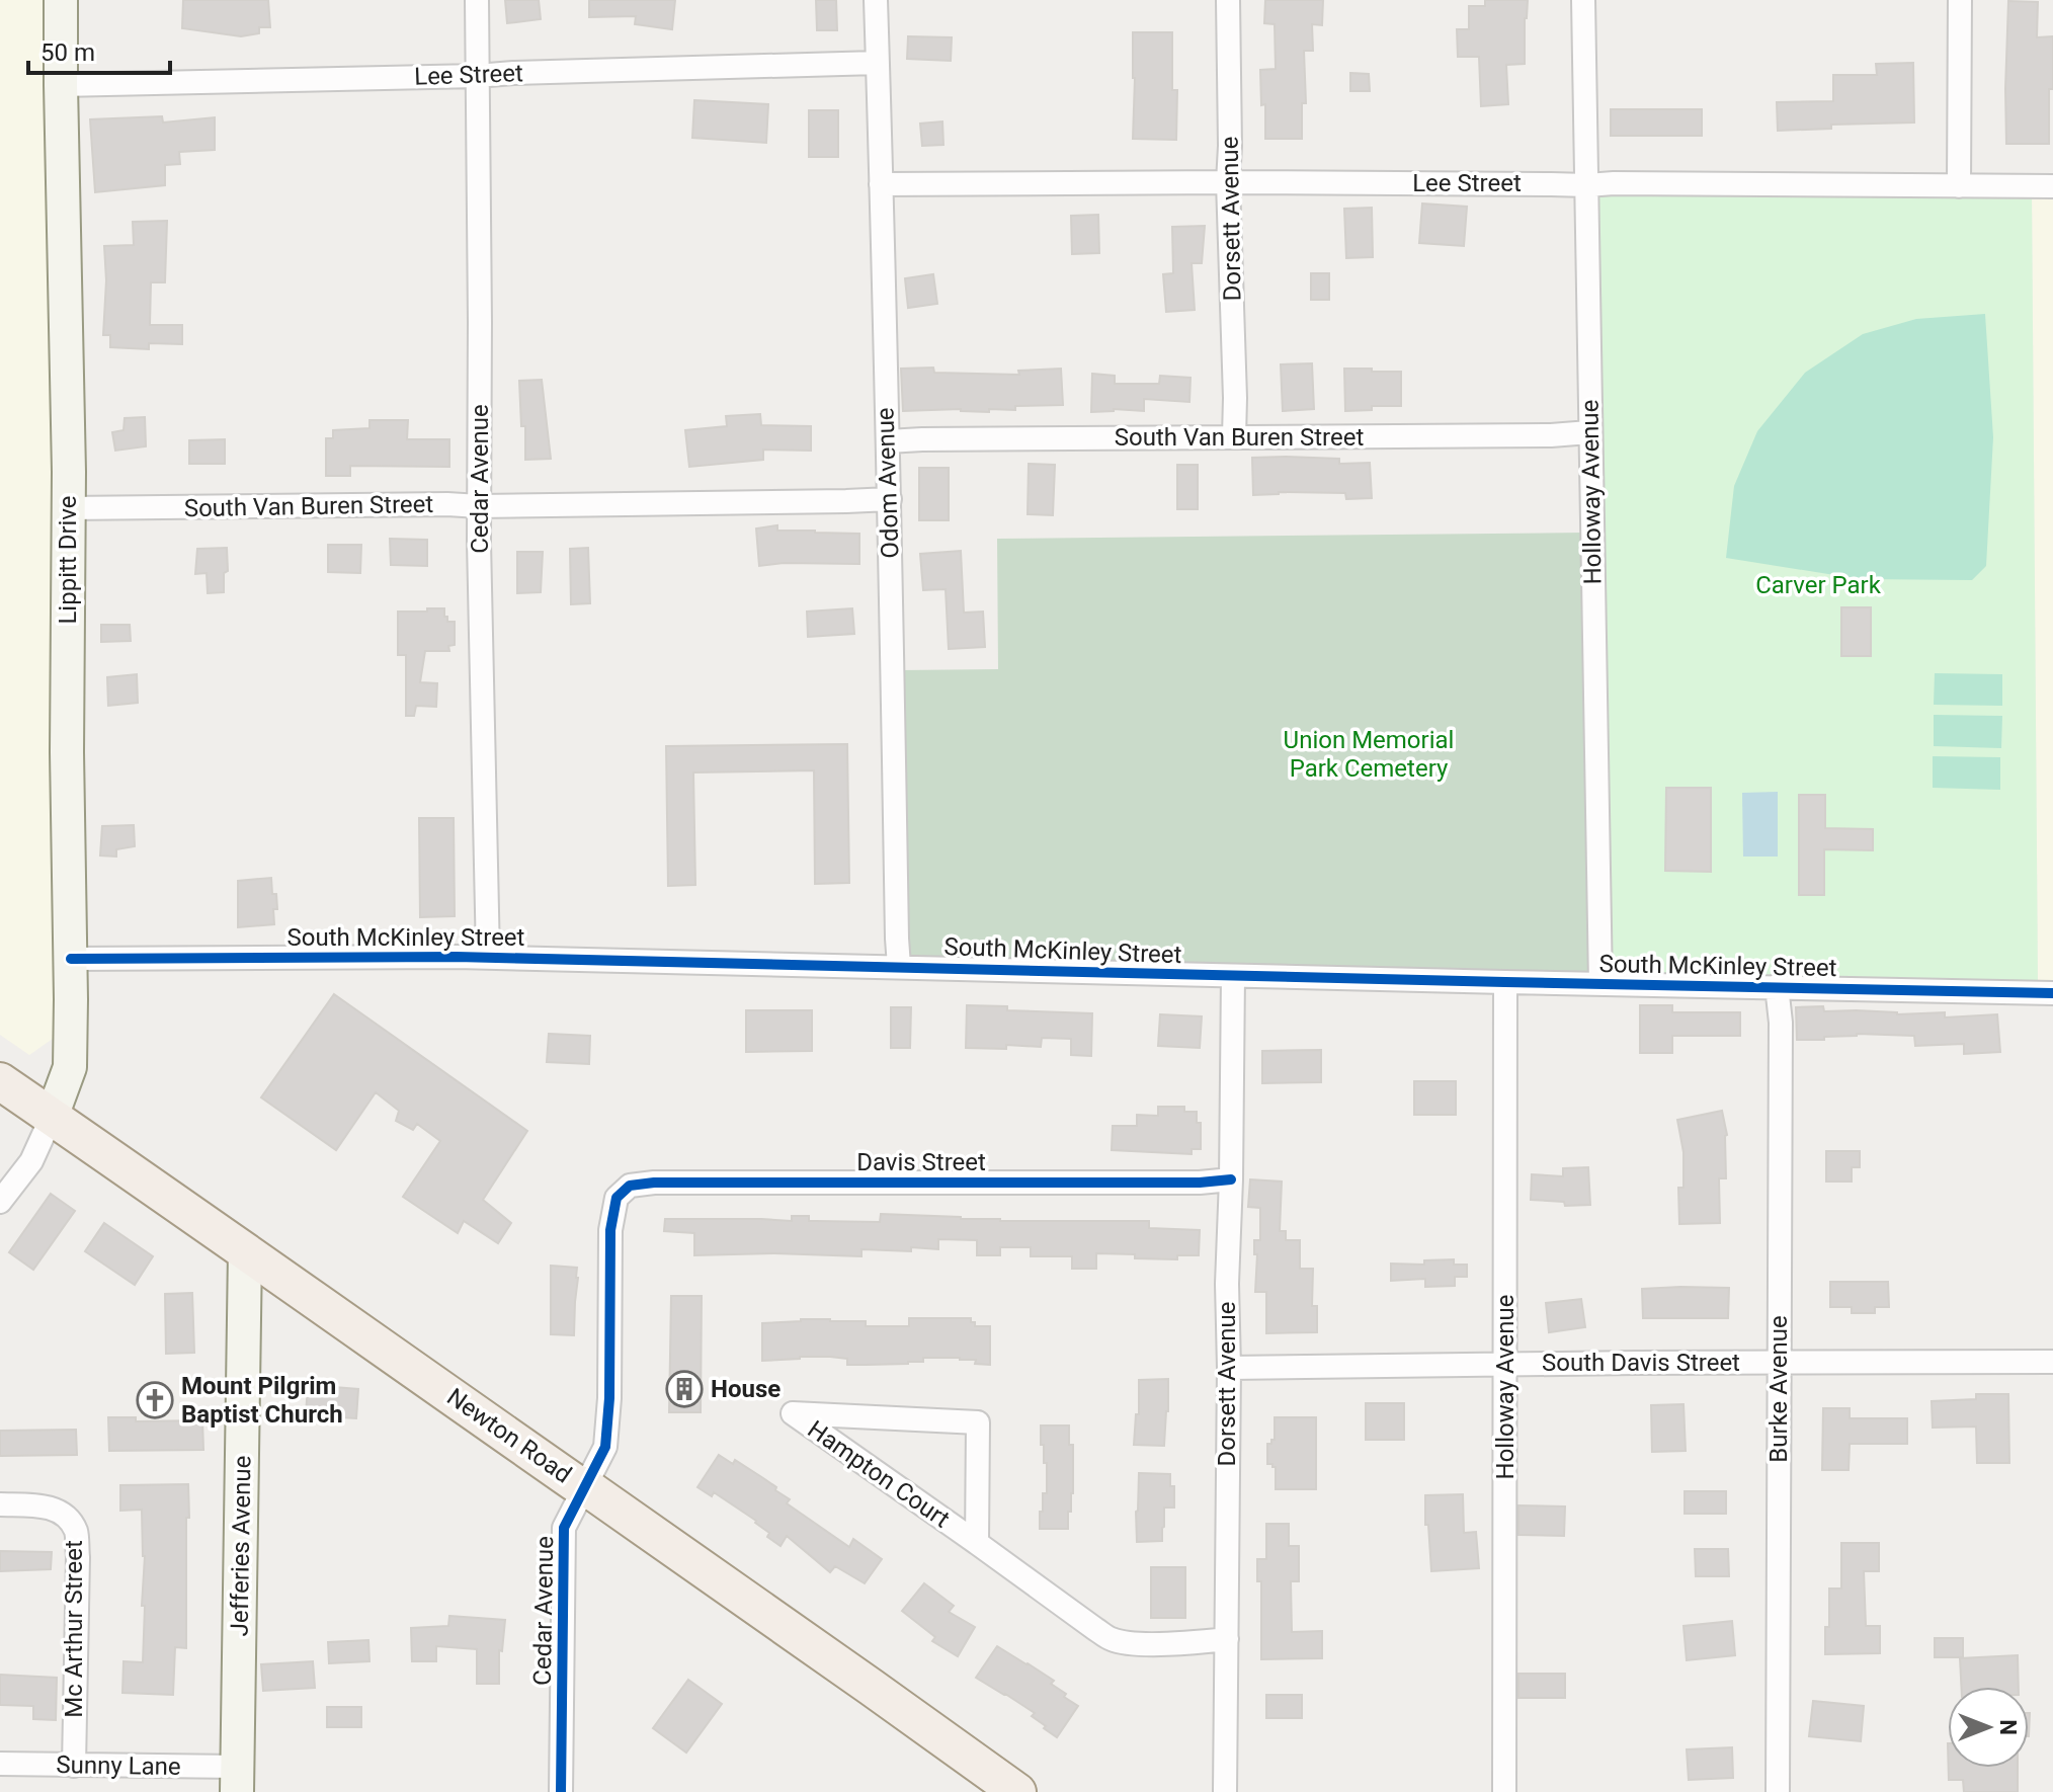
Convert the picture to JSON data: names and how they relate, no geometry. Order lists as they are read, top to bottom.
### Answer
{
  "streets": {
    "main road": ["Newton Road"],
    "street": [
      "Lee Street",
      "Dorsett Avenue",
      "South Van Buren Street",
      "Cedar Avenue",
      "Odom Avenue",
      "Holloway Avenue",
      "Lippitt Drive",
      "South McKinley Street",
      "Davis Street",
      "South Davis Street",
      "Burke Avenue",
      "Hampton Court",
      "Jefferies Avenue",
      "Mc Arthur Street",
      "Sunny Lane"
    ]
  },
  "crossings": [
    ["Lee Street", "Dorsett Avenue"],
    ["Lee Street", "Cedar Avenue"],
    ["Lee Street", "Odom Avenue"],
    ["Lee Street", "Holloway Avenue"],
    ["Lee Street", "Lippitt Drive"],
    ["Dorsett Avenue", "South Van Buren Street"],
    ["Dorsett Avenue", "South McKinley Street"],
    ["Dorsett Avenue", "Davis Street"],
    ["Dorsett Avenue", "South Davis Street"],
    ["Dorsett Avenue", "Hampton Court"],
    ["South Van Buren Street", "Cedar Avenue"],
    ["South Van Buren Street", "Odom Avenue"],
    ["South Van Buren Street", "Holloway Avenue"],
    ["South Van Buren Street", "Lippitt Drive"],
    ["Cedar Avenue", "South McKinley Street"],
    ["Cedar Avenue", "Davis Street"],
    ["Cedar Avenue", "Newton Road"],
    ["Odom Avenue", "South McKinley Street"],
    ["Holloway Avenue", "South McKinley Street"],
    ["Holloway Avenue", "South Davis Street"],
    ["Lippitt Drive", "South McKinley Street"],
    ["Lippitt Drive", "Newton Road"],
    ["South McKinley Street", "Burke Avenue"],
    ["South Davis Street", "Burke Avenue"],
    ["Newton Road", "Jefferies Avenue"],
    ["Jefferies Avenue", "Sunny Lane"],
    ["Mc Arthur Street", "Sunny Lane"]
  ],
  "parks": ["Carver Park", "Union Memorial Park Cemetery"],
  "places": {
    "building": ["House"],
    "church": ["Mount Pilgrim Baptist Church"]
  },
  "scale_bar": "50 m",
  "north": "right"
}
